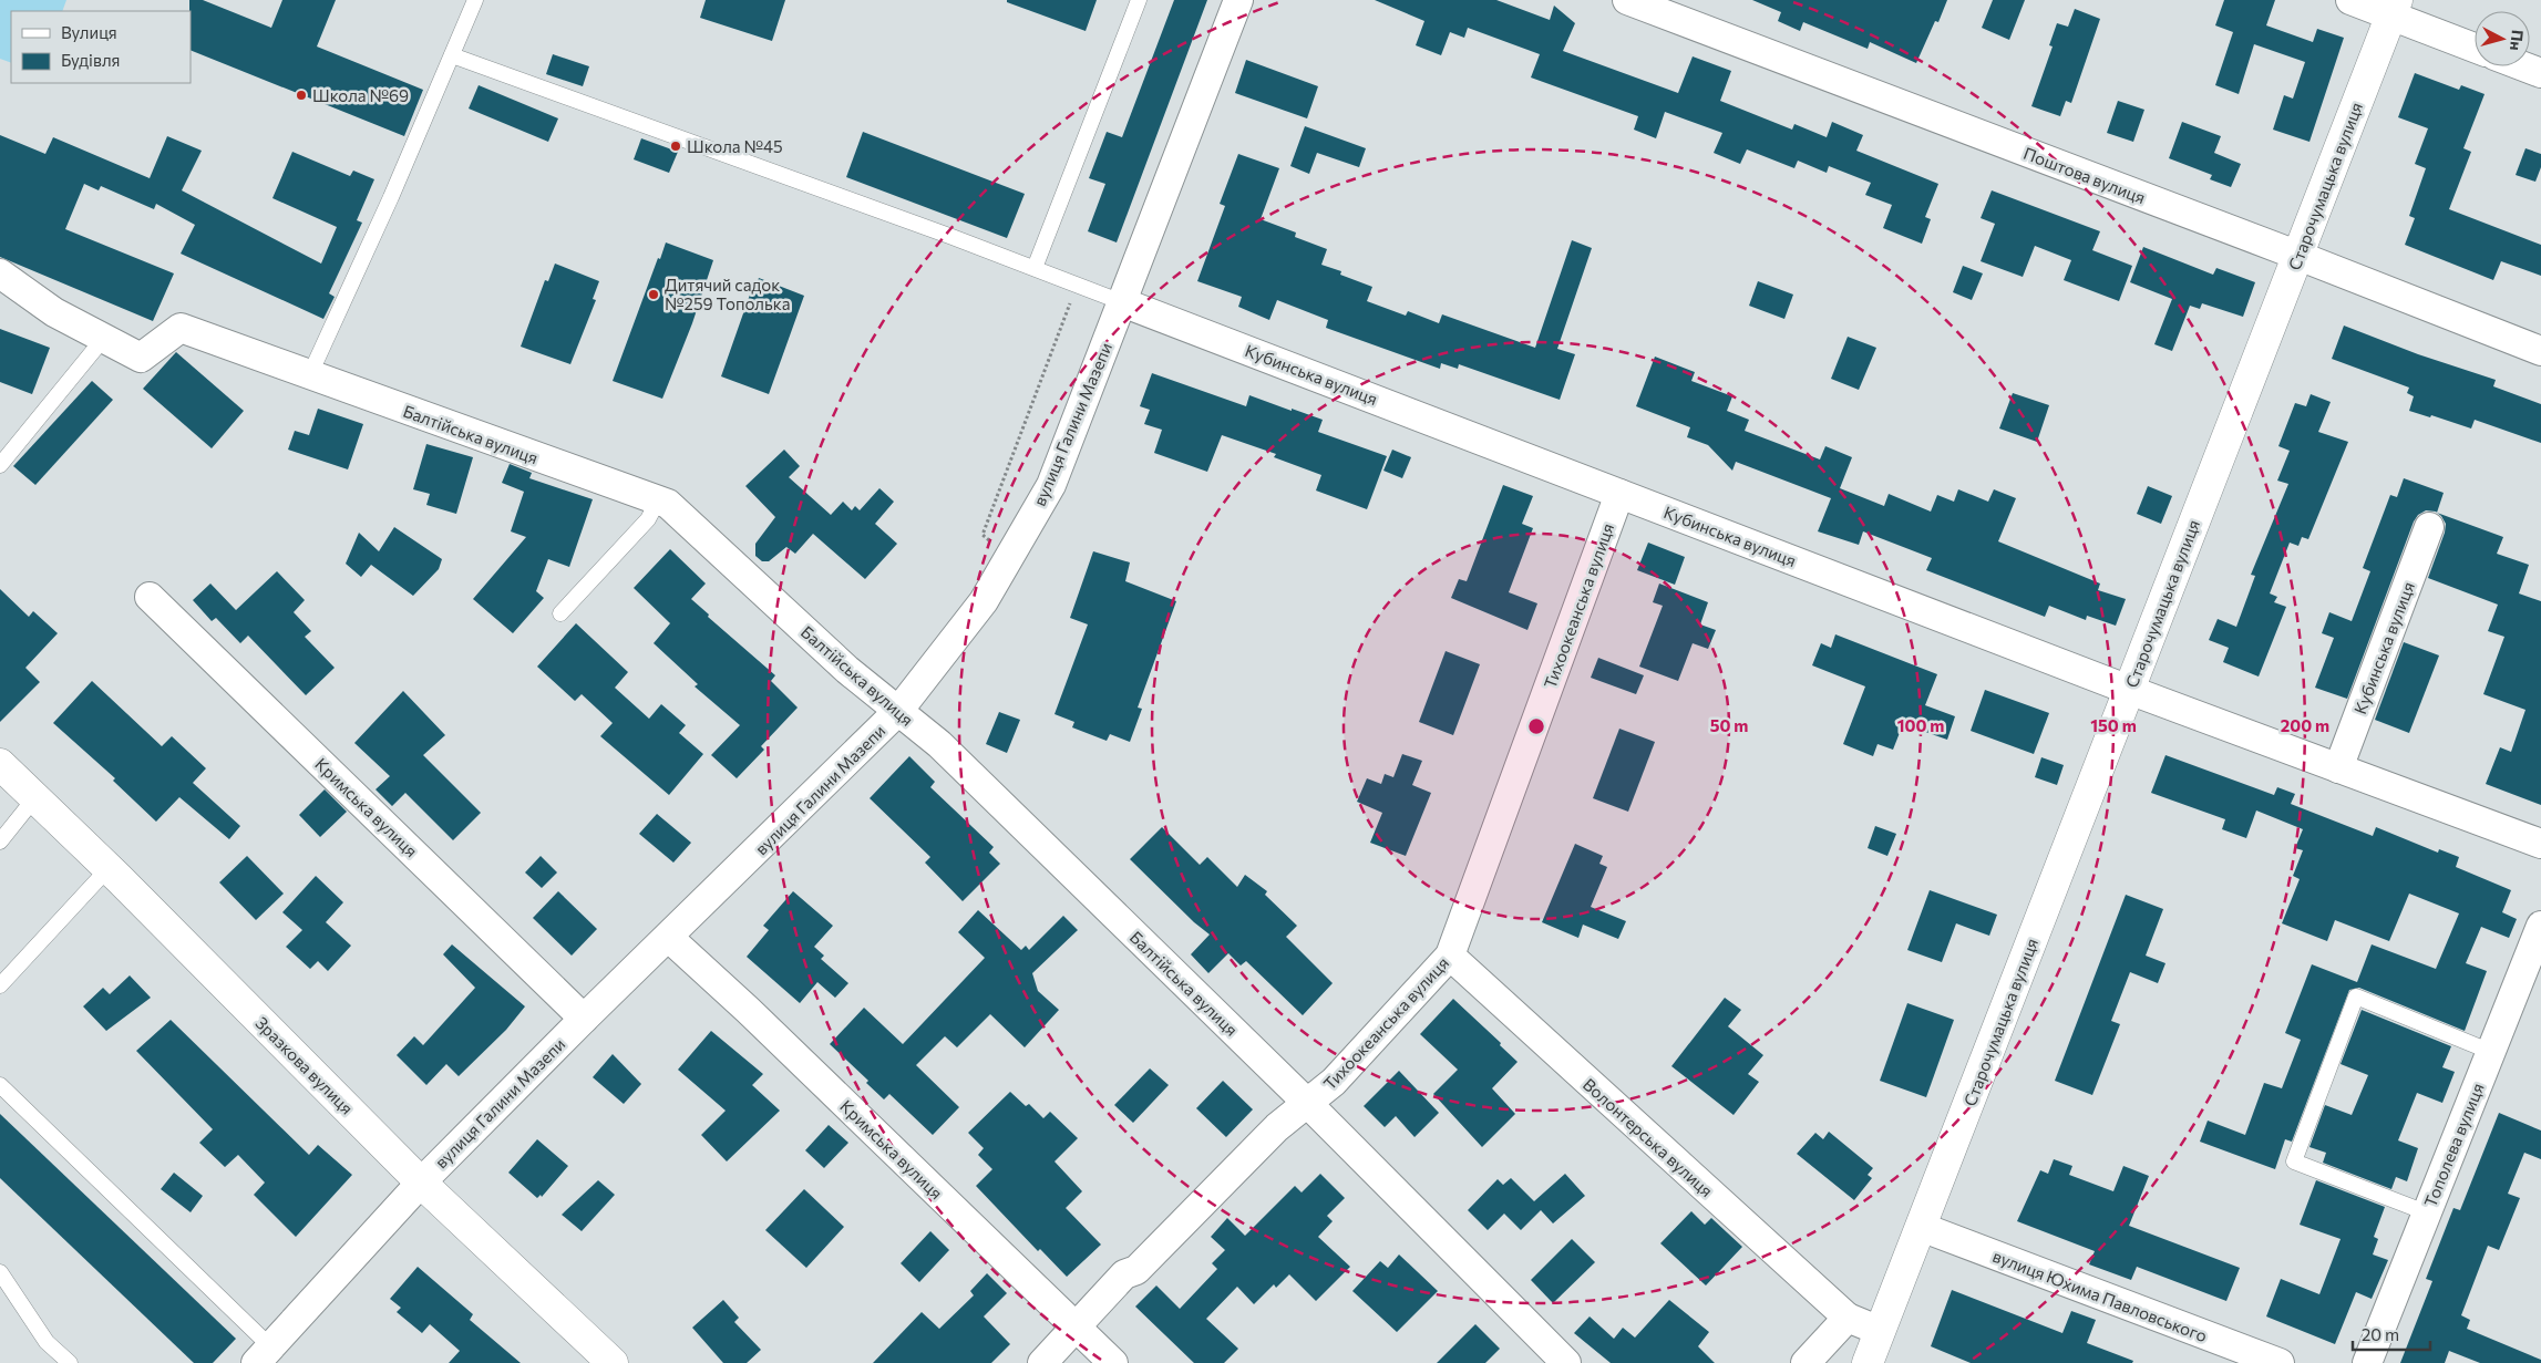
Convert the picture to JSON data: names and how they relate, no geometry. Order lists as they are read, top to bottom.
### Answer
{
  "streets": {
    "street": [
      "Поштова вулиця",
      "Старочумацька вулиця",
      "Кубинська вулиця",
      "вулиця Галини Мазепи",
      "Балтійська вулиця",
      "Тихоокеанська вулиця",
      "Кримська вулиця",
      "Зразкова вулиця",
      "Волонтерська вулиця",
      "Тополева вулиця",
      "вулиця Юхима Павловського"
    ]
  },
  "crossings": [
    ["Поштова вулиця", "Старочумацька вулиця"],
    ["Старочумацька вулиця", "Кубинська вулиця"],
    ["Старочумацька вулиця", "Волонтерська вулиця"],
    ["Старочумацька вулиця", "вулиця Юхима Павловського"],
    ["Кубинська вулиця", "вулиця Галини Мазепи"],
    ["Кубинська вулиця", "Тихоокеанська вулиця"],
    ["вулиця Галини Мазепи", "Балтійська вулиця"],
    ["вулиця Галини Мазепи", "Кримська вулиця"],
    ["вулиця Галини Мазепи", "Зразкова вулиця"],
    ["Балтійська вулиця", "Тихоокеанська вулиця"],
    ["Тихоокеанська вулиця", "Кримська вулиця"],
    ["Тихоокеанська вулиця", "Волонтерська вулиця"]
  ],
  "places": ["Школа №69", "Школа №45", "Дитячий садок №259 Тополька"],
  "legend": ["Вулиця", "Будівля"],
  "scale_bar": "20 m",
  "north": "right",
  "rings": [
    "50 m",
    "100 m",
    "150 m",
    "200 m"
  ]
}
